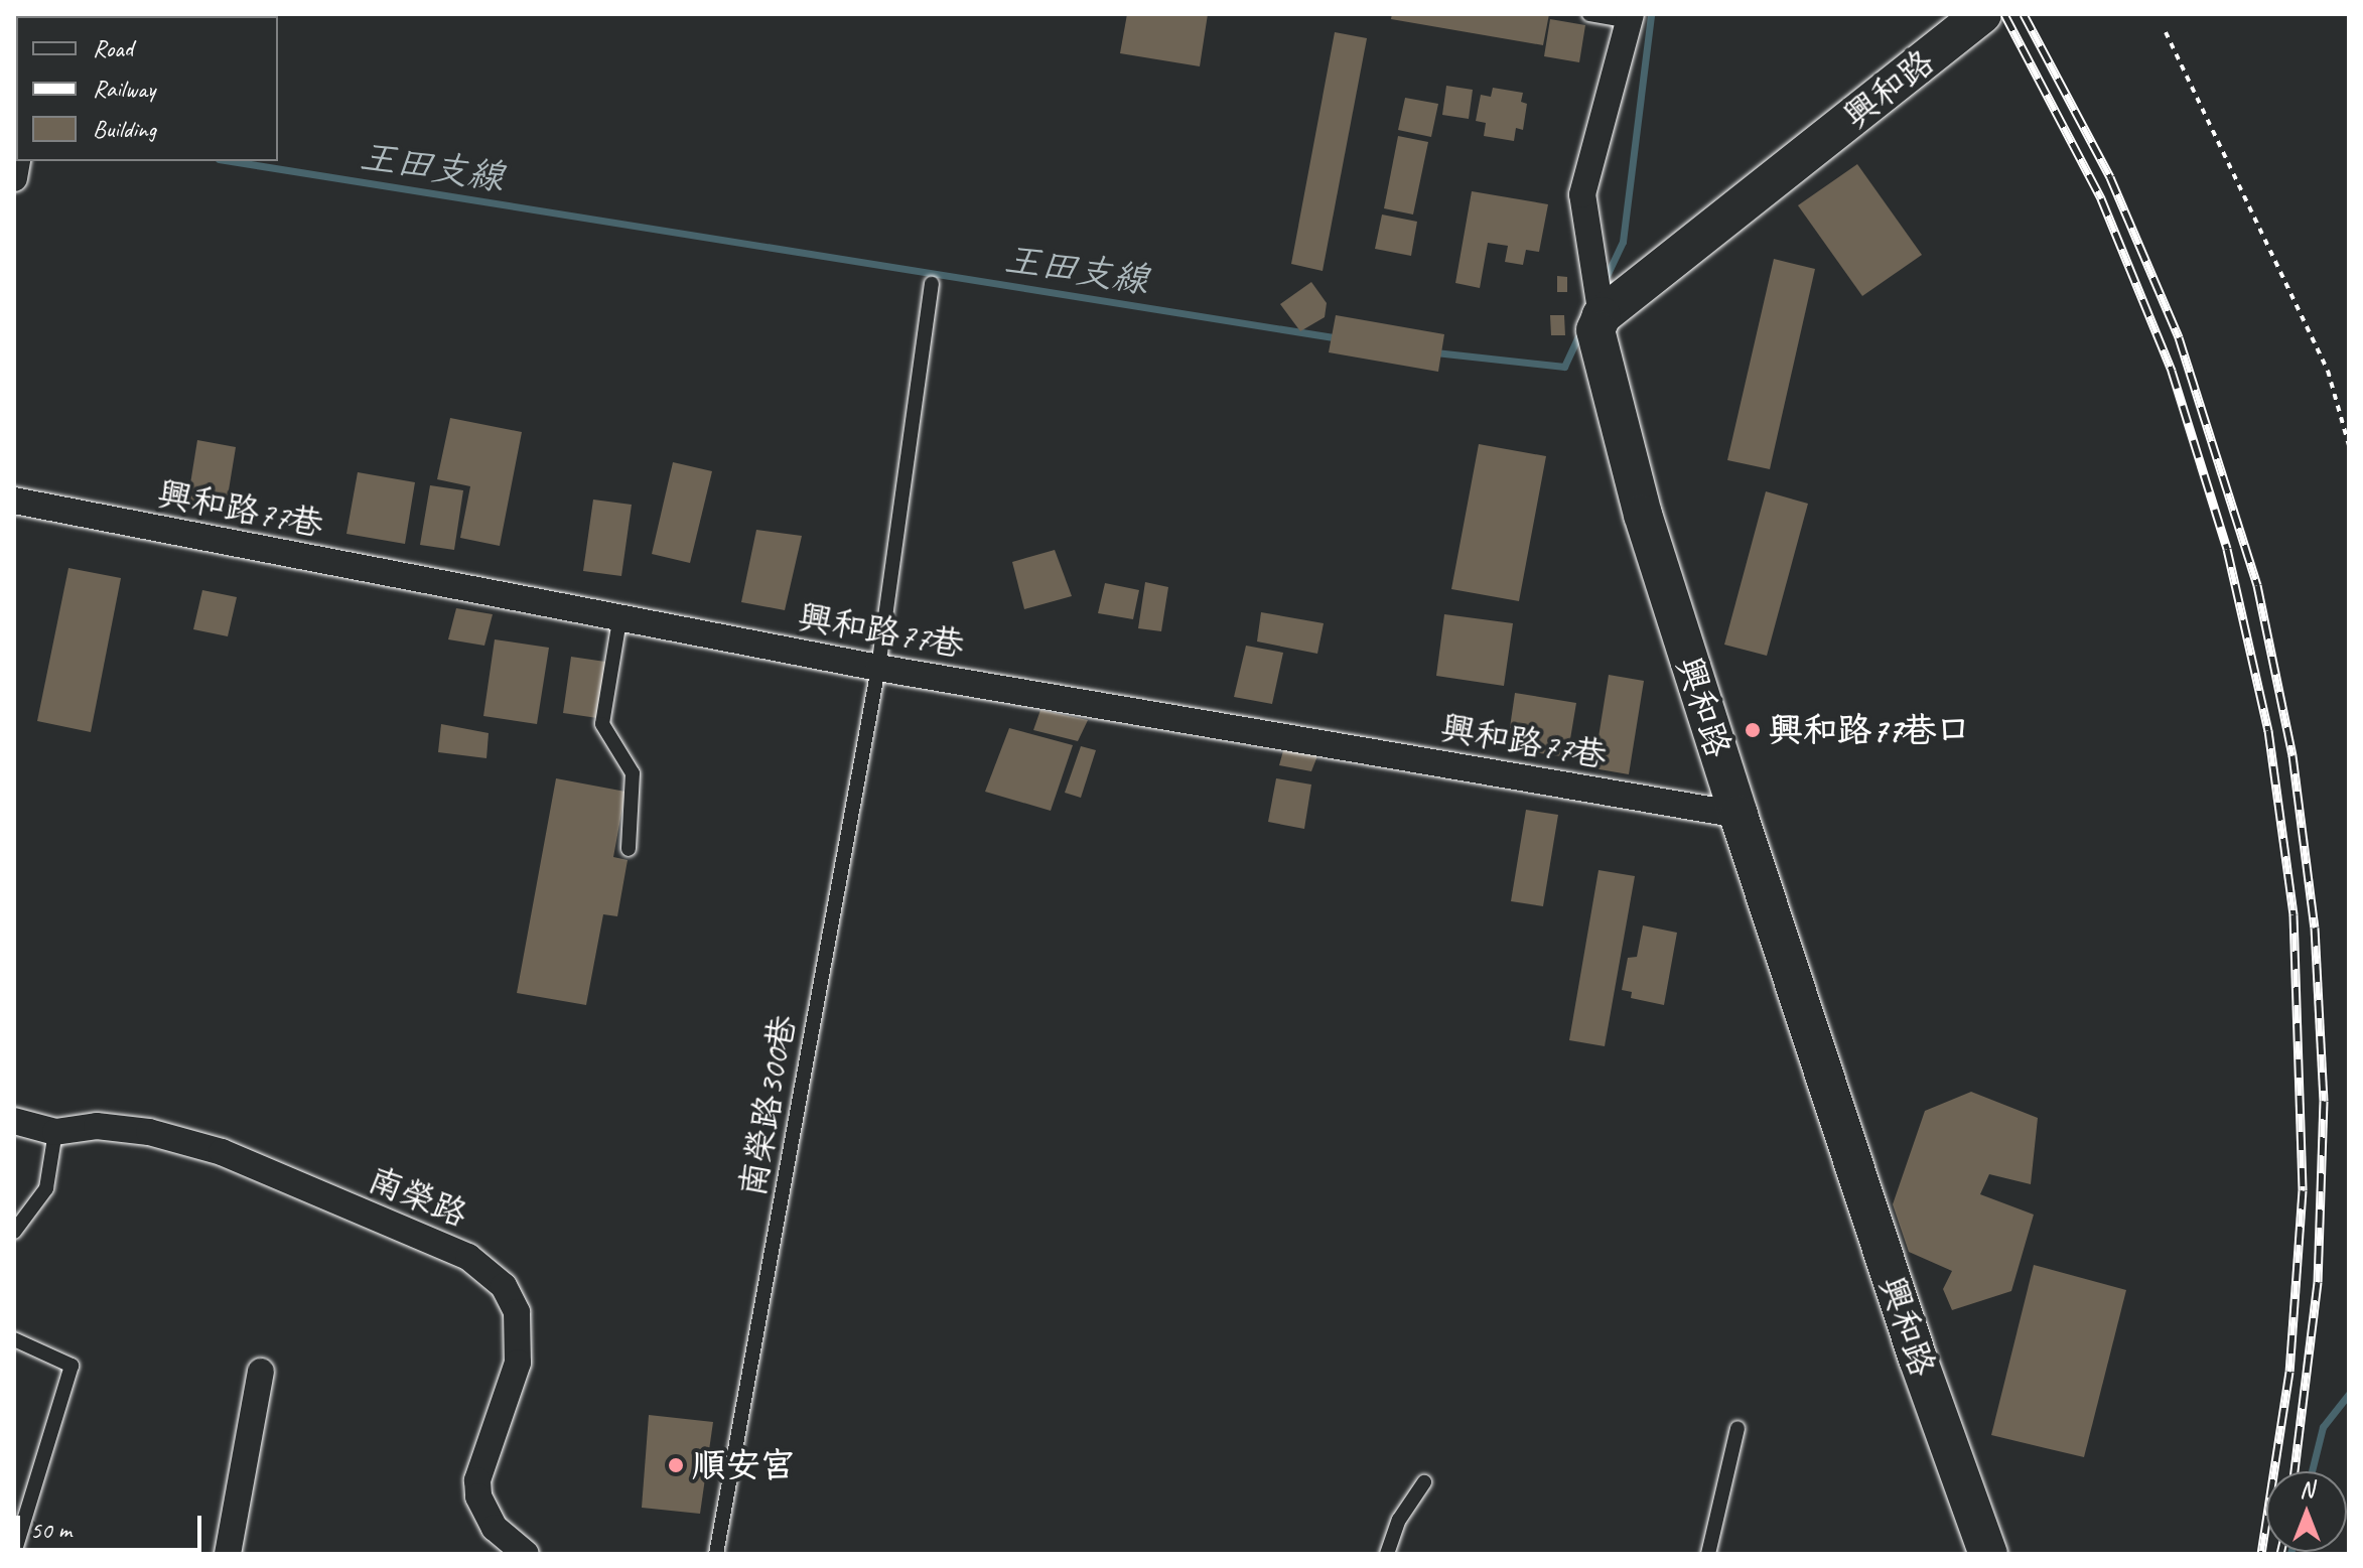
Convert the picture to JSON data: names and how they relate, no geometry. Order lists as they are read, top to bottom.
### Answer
{
  "streets": {
    "street": ["興和路", "興和路77巷", "南榮路"],
    "lane": ["南榮路300巷"]
  },
  "crossings": [
    ["興和路", "興和路77巷"],
    ["興和路77巷", "南榮路300巷"]
  ],
  "water": ["王田支線"],
  "places": ["興和路77巷口", "順安宮"],
  "legend": ["Road", "Railway", "Building"],
  "scale_bar": "50 m",
  "north": "top"
}
